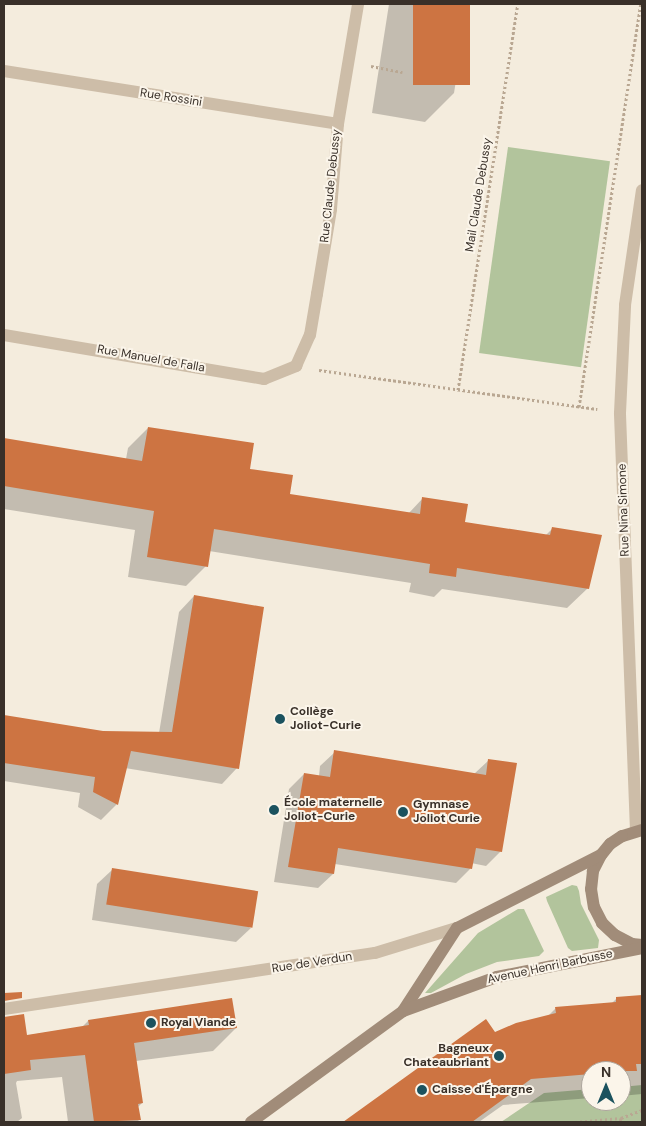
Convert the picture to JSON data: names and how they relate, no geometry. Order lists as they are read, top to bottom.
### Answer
{
  "streets": {
    "main road": ["Rue de Verdun", "Avenue Henri Barbusse"],
    "street": [
      "Rue Rossini",
      "Rue Claude Debussy",
      "Rue Manuel de Falla",
      "Rue Nina Simone"
    ],
    "path": ["Mail Claude Debussy"]
  },
  "crossings": [
    ["Rue Rossini", "Rue Claude Debussy"],
    ["Rue Claude Debussy", "Rue Manuel de Falla"],
    ["Rue de Verdun", "Avenue Henri Barbusse"]
  ],
  "places": [
    "Collège Joliot-Curie",
    "École maternelle Joliot-Curie",
    "Gymnase Joliot Curie",
    "Royal Viande",
    "Bagneux Chateaubriant",
    "Caisse d'Épargne"
  ],
  "north": "top"
}
